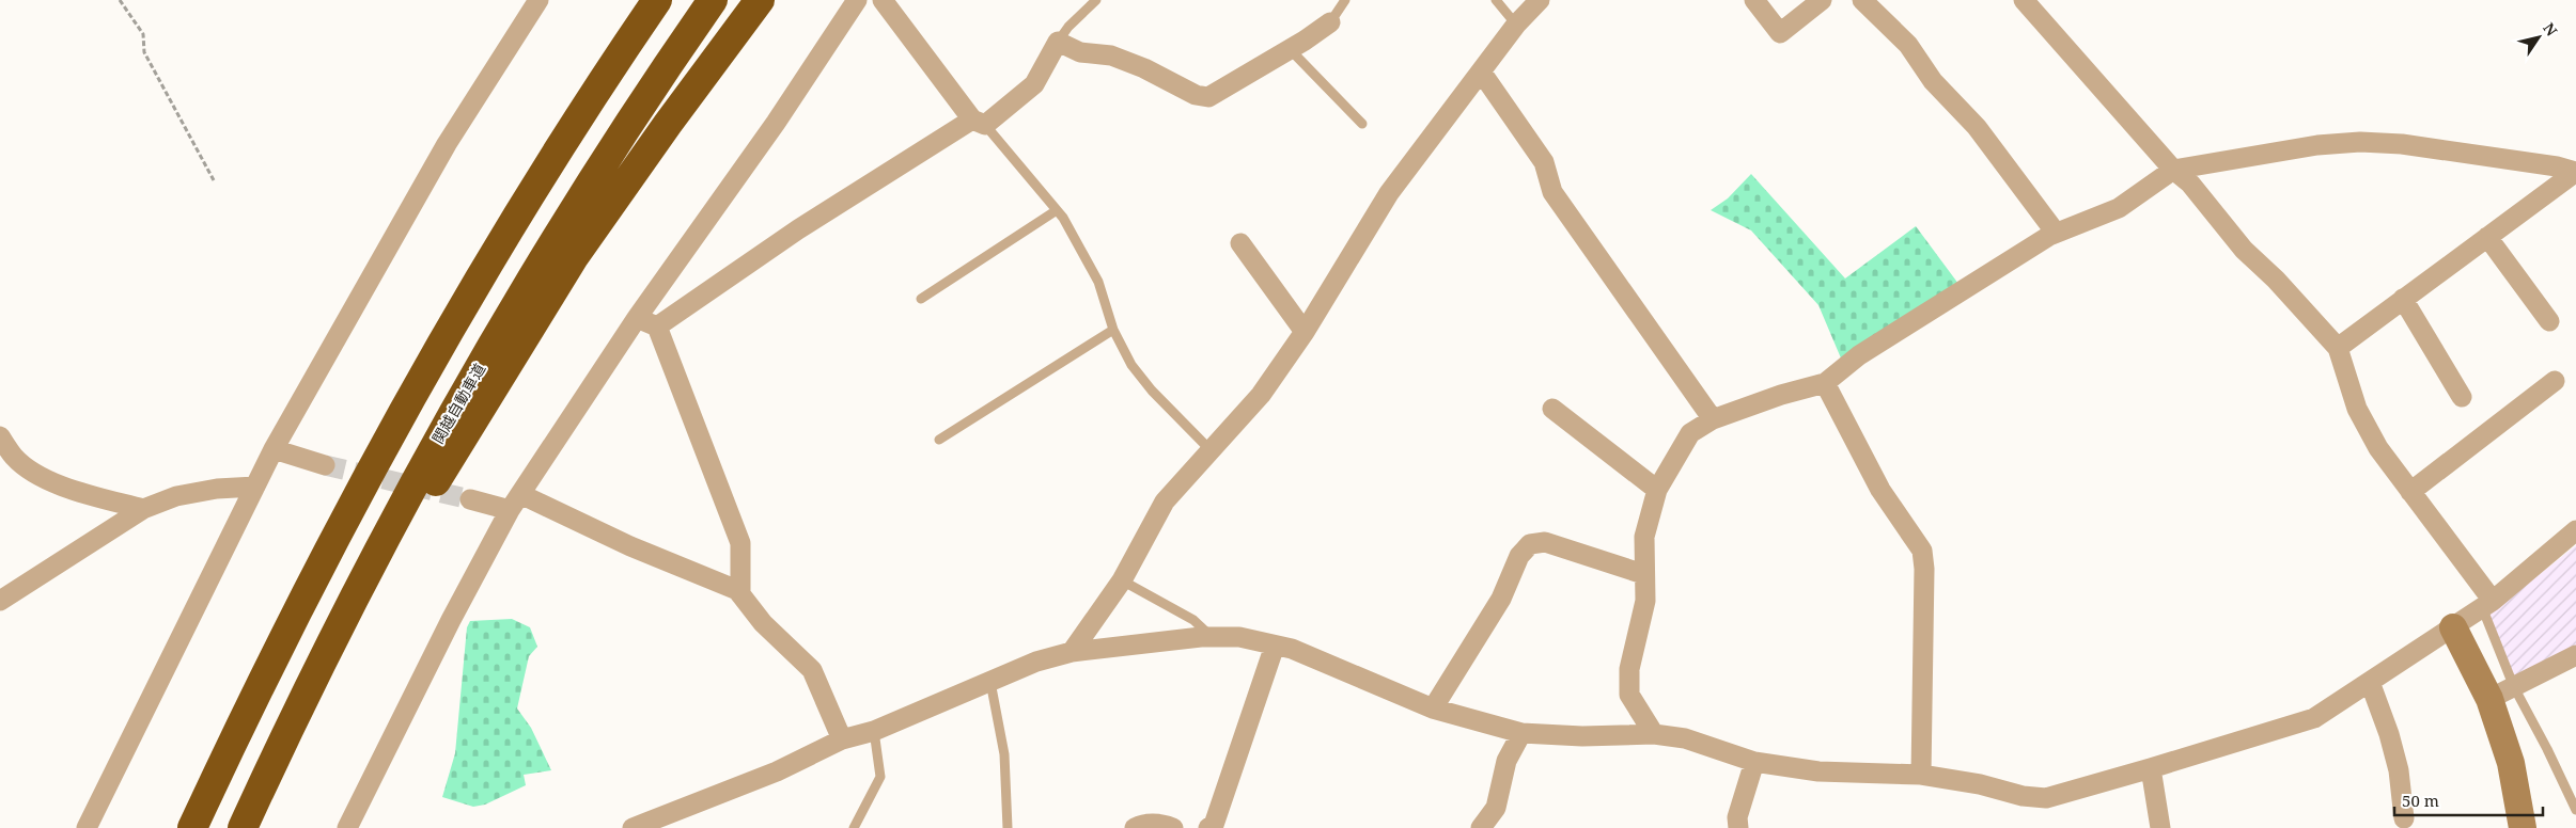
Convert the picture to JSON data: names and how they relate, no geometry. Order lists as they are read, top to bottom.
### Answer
{
  "streets": {
    "highway": ["関越自動車道"]
  },
  "scale_bar": "50 m",
  "north": "top right"
}
